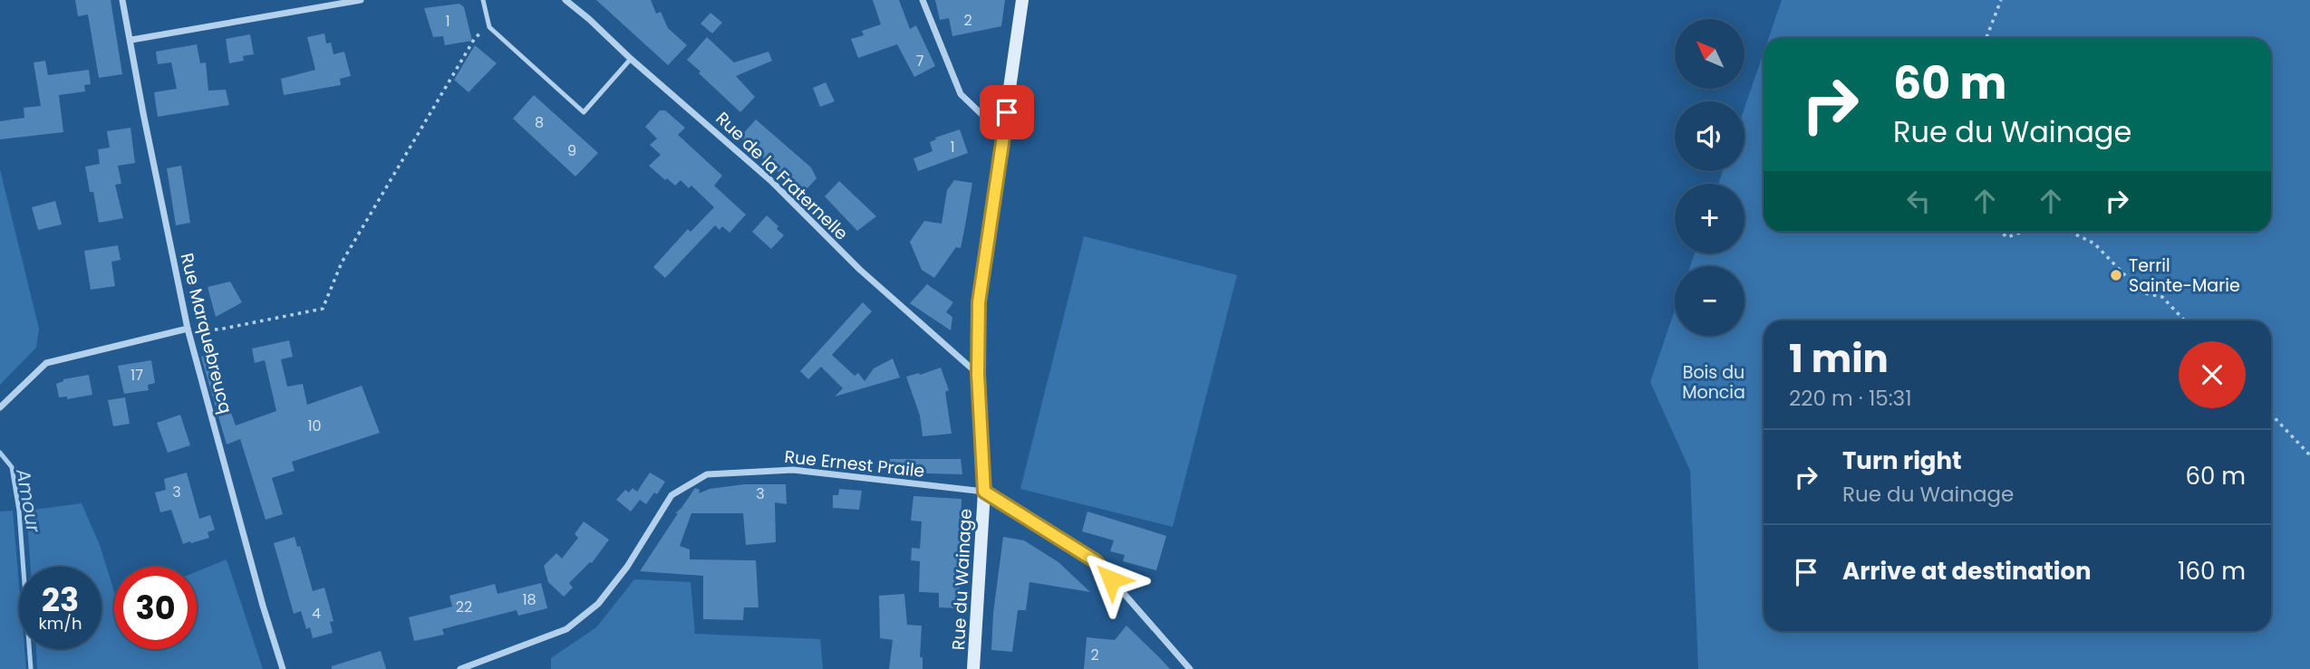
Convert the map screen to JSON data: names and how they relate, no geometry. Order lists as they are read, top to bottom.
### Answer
{
  "streets": {
    "main road": ["Rue du Wainage"],
    "street": ["Rue de la Fraternelle", "Rue Marquebreucq", "Rue Ernest Praile"]
  },
  "crossings": [
    ["Rue de la Fraternelle", "Rue du Wainage"],
    ["Rue Ernest Praile", "Rue du Wainage"]
  ],
  "water": ["Amour"],
  "parks": ["Bois du Moncia"],
  "places": ["Terril Sainte-Marie"],
  "house_numbers": [
    "2",
    "1",
    "7",
    "8",
    "1",
    "9",
    "17",
    "10",
    "3",
    "3",
    "18",
    "22",
    "4",
    "2"
  ],
  "north": "top left",
  "page": {
    "map_buttons": ["+", "−"],
    "turn": ["60 m", "Rue du Wainage"],
    "heading": ["1 min", "220 m · 15:31"],
    "list": [
      {
        "name": "Turn right",
        "note": "Rue du Wainage",
        "value": "60 m"
      },
      {
        "name": "Arrive at destination",
        "value": "160 m"
      }
    ],
    "speed": "23 km/h",
    "limit": "30"
  }
}
